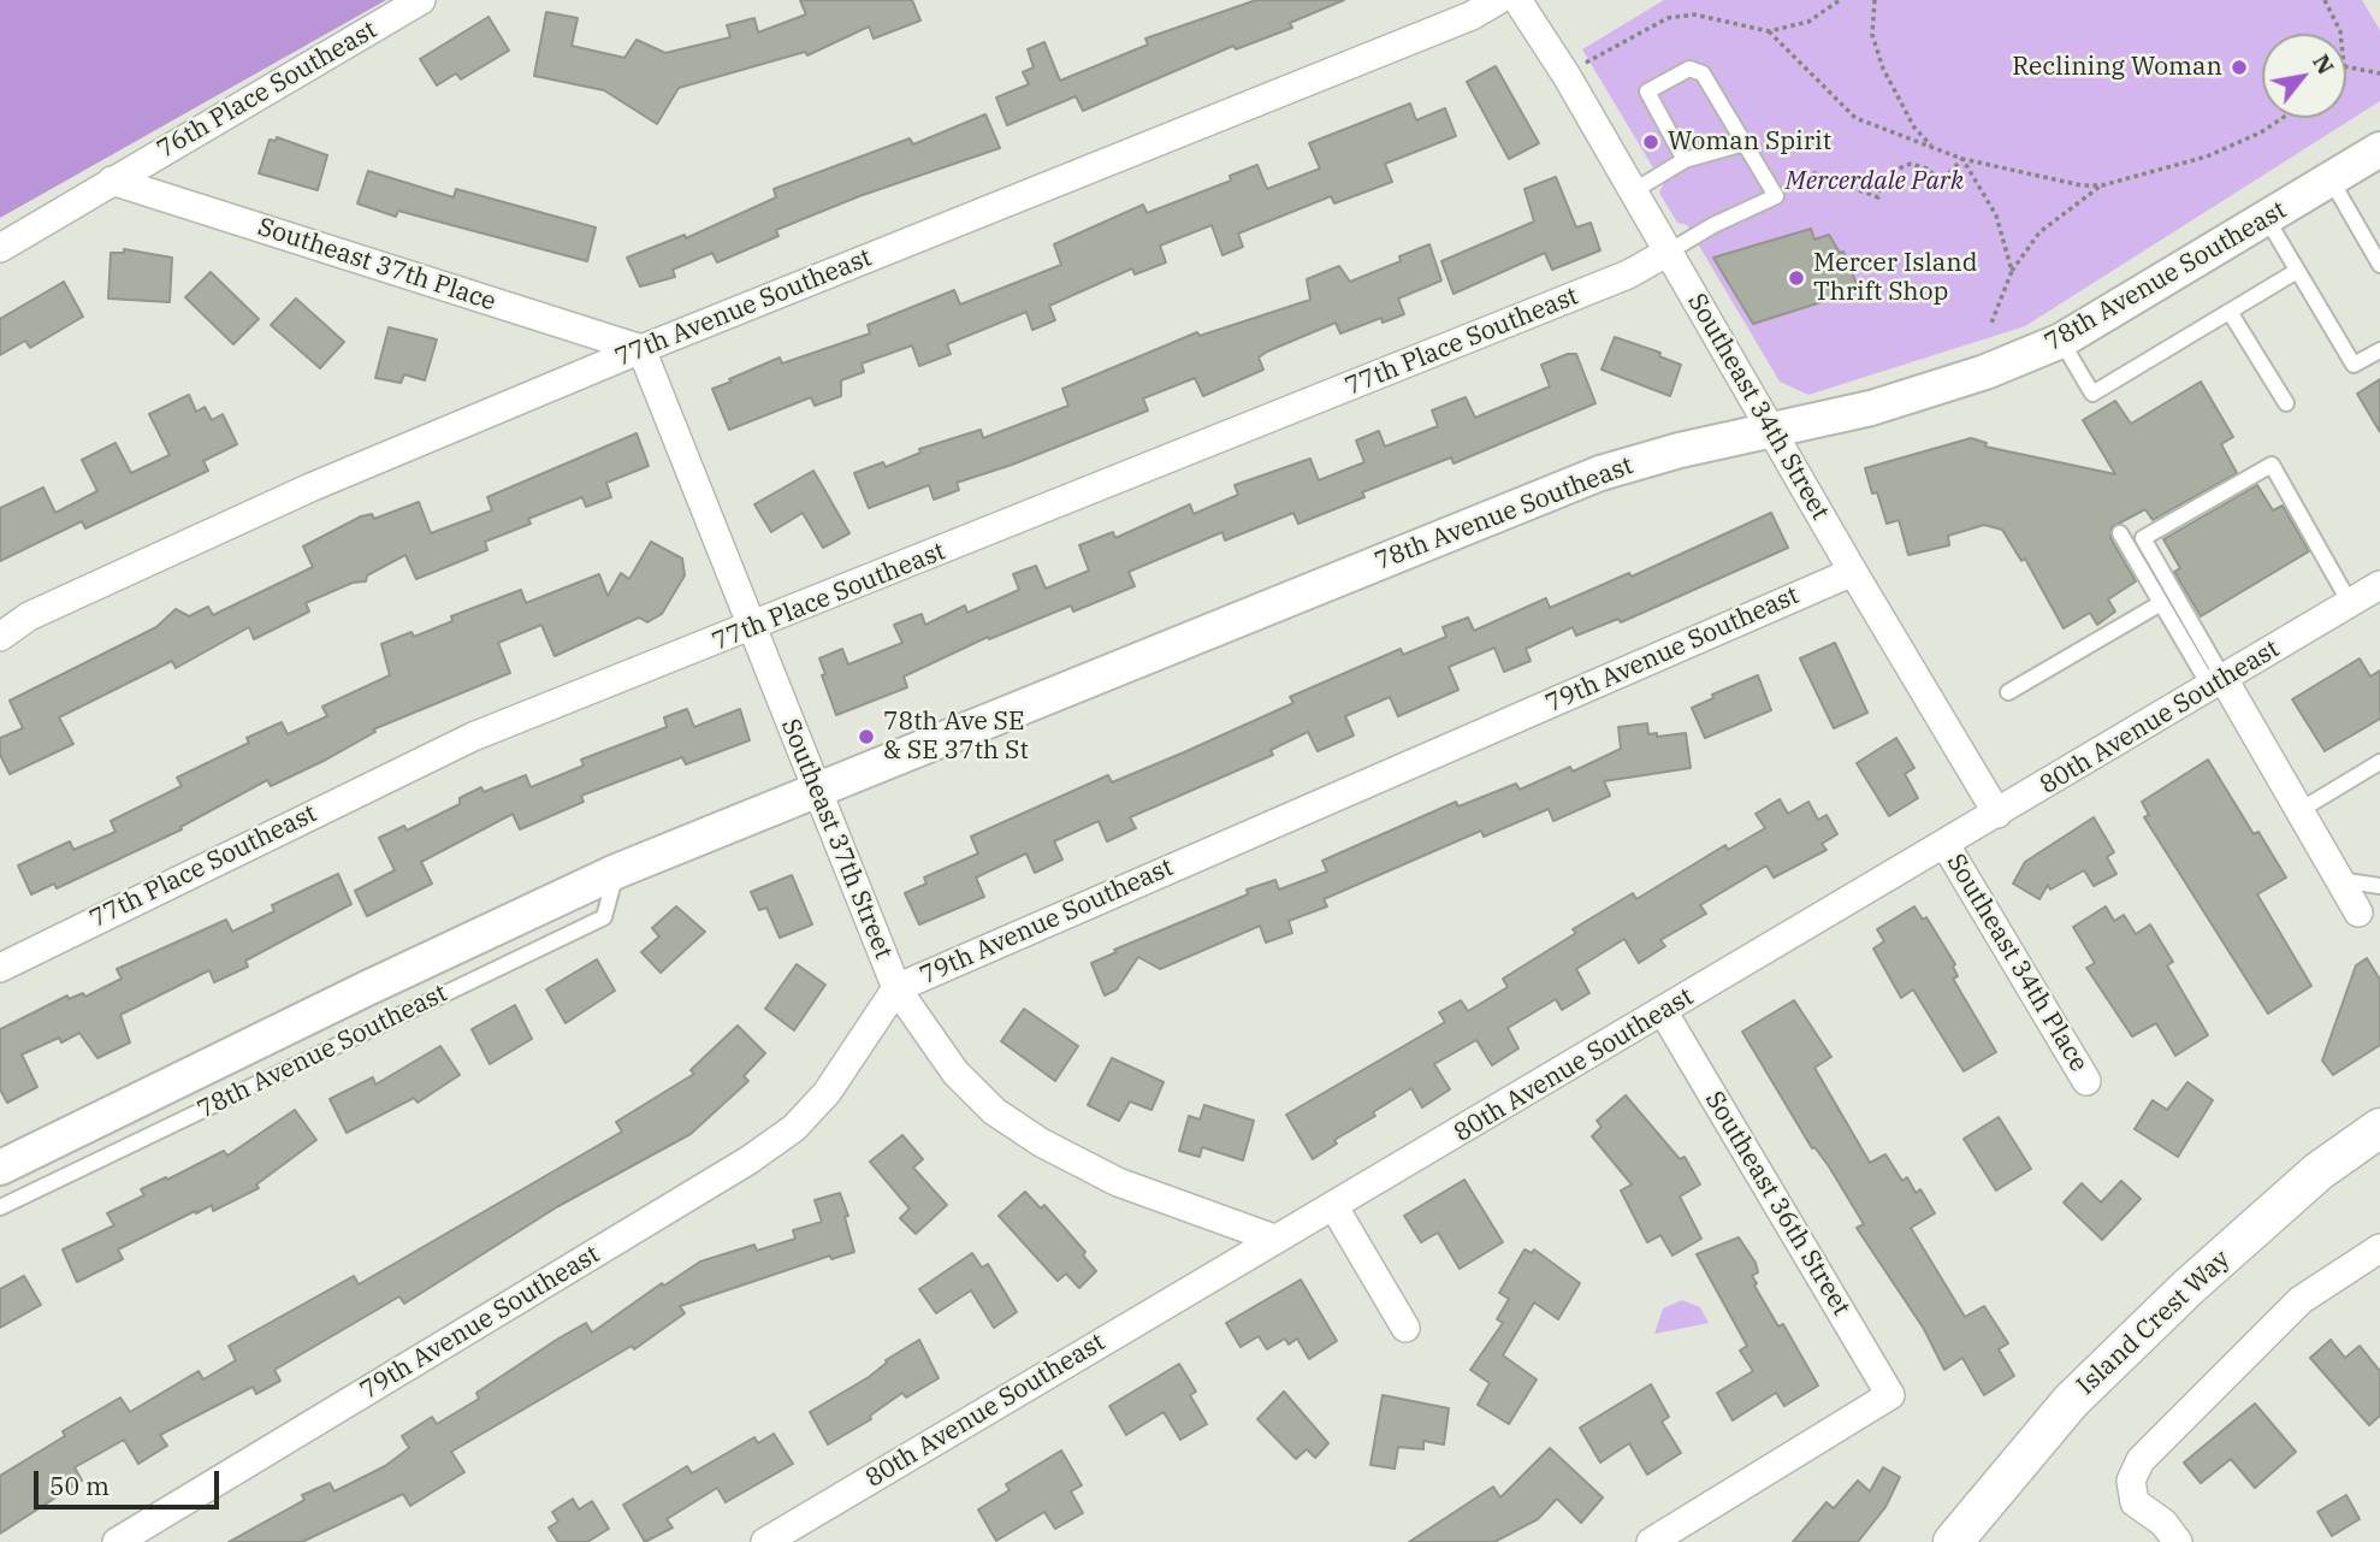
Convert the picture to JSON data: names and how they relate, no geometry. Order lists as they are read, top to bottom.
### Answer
{
  "streets": {
    "main road": ["Island Crest Way"],
    "street": [
      "76th Place Southeast",
      "Southeast 37th Place",
      "78th Avenue Southeast",
      "77th Avenue Southeast",
      "77th Place Southeast",
      "Southeast 34th Street",
      "79th Avenue Southeast",
      "80th Avenue Southeast",
      "Southeast 37th Street",
      "Southeast 34th Place",
      "Southeast 36th Street"
    ]
  },
  "crossings": [
    ["76th Place Southeast", "Southeast 37th Place"],
    ["Southeast 37th Place", "77th Avenue Southeast"],
    ["Southeast 37th Place", "Southeast 37th Street"],
    ["78th Avenue Southeast", "Southeast 34th Street"],
    ["78th Avenue Southeast", "Southeast 37th Street"],
    ["77th Avenue Southeast", "Southeast 37th Street"],
    ["77th Place Southeast", "Southeast 34th Street"],
    ["77th Place Southeast", "Southeast 37th Street"],
    ["Southeast 34th Street", "79th Avenue Southeast"],
    ["Southeast 34th Street", "80th Avenue Southeast"],
    ["79th Avenue Southeast", "Southeast 37th Street"],
    ["80th Avenue Southeast", "Southeast 37th Street"],
    ["80th Avenue Southeast", "Southeast 34th Place"],
    ["80th Avenue Southeast", "Southeast 36th Street"]
  ],
  "parks": ["Mercerdale Park"],
  "places": [
    "Reclining Woman",
    "Woman Spirit",
    "Mercer Island Thrift Shop",
    "78th Ave SE & SE 37th St"
  ],
  "scale_bar": "50 m",
  "north": "top right"
}
